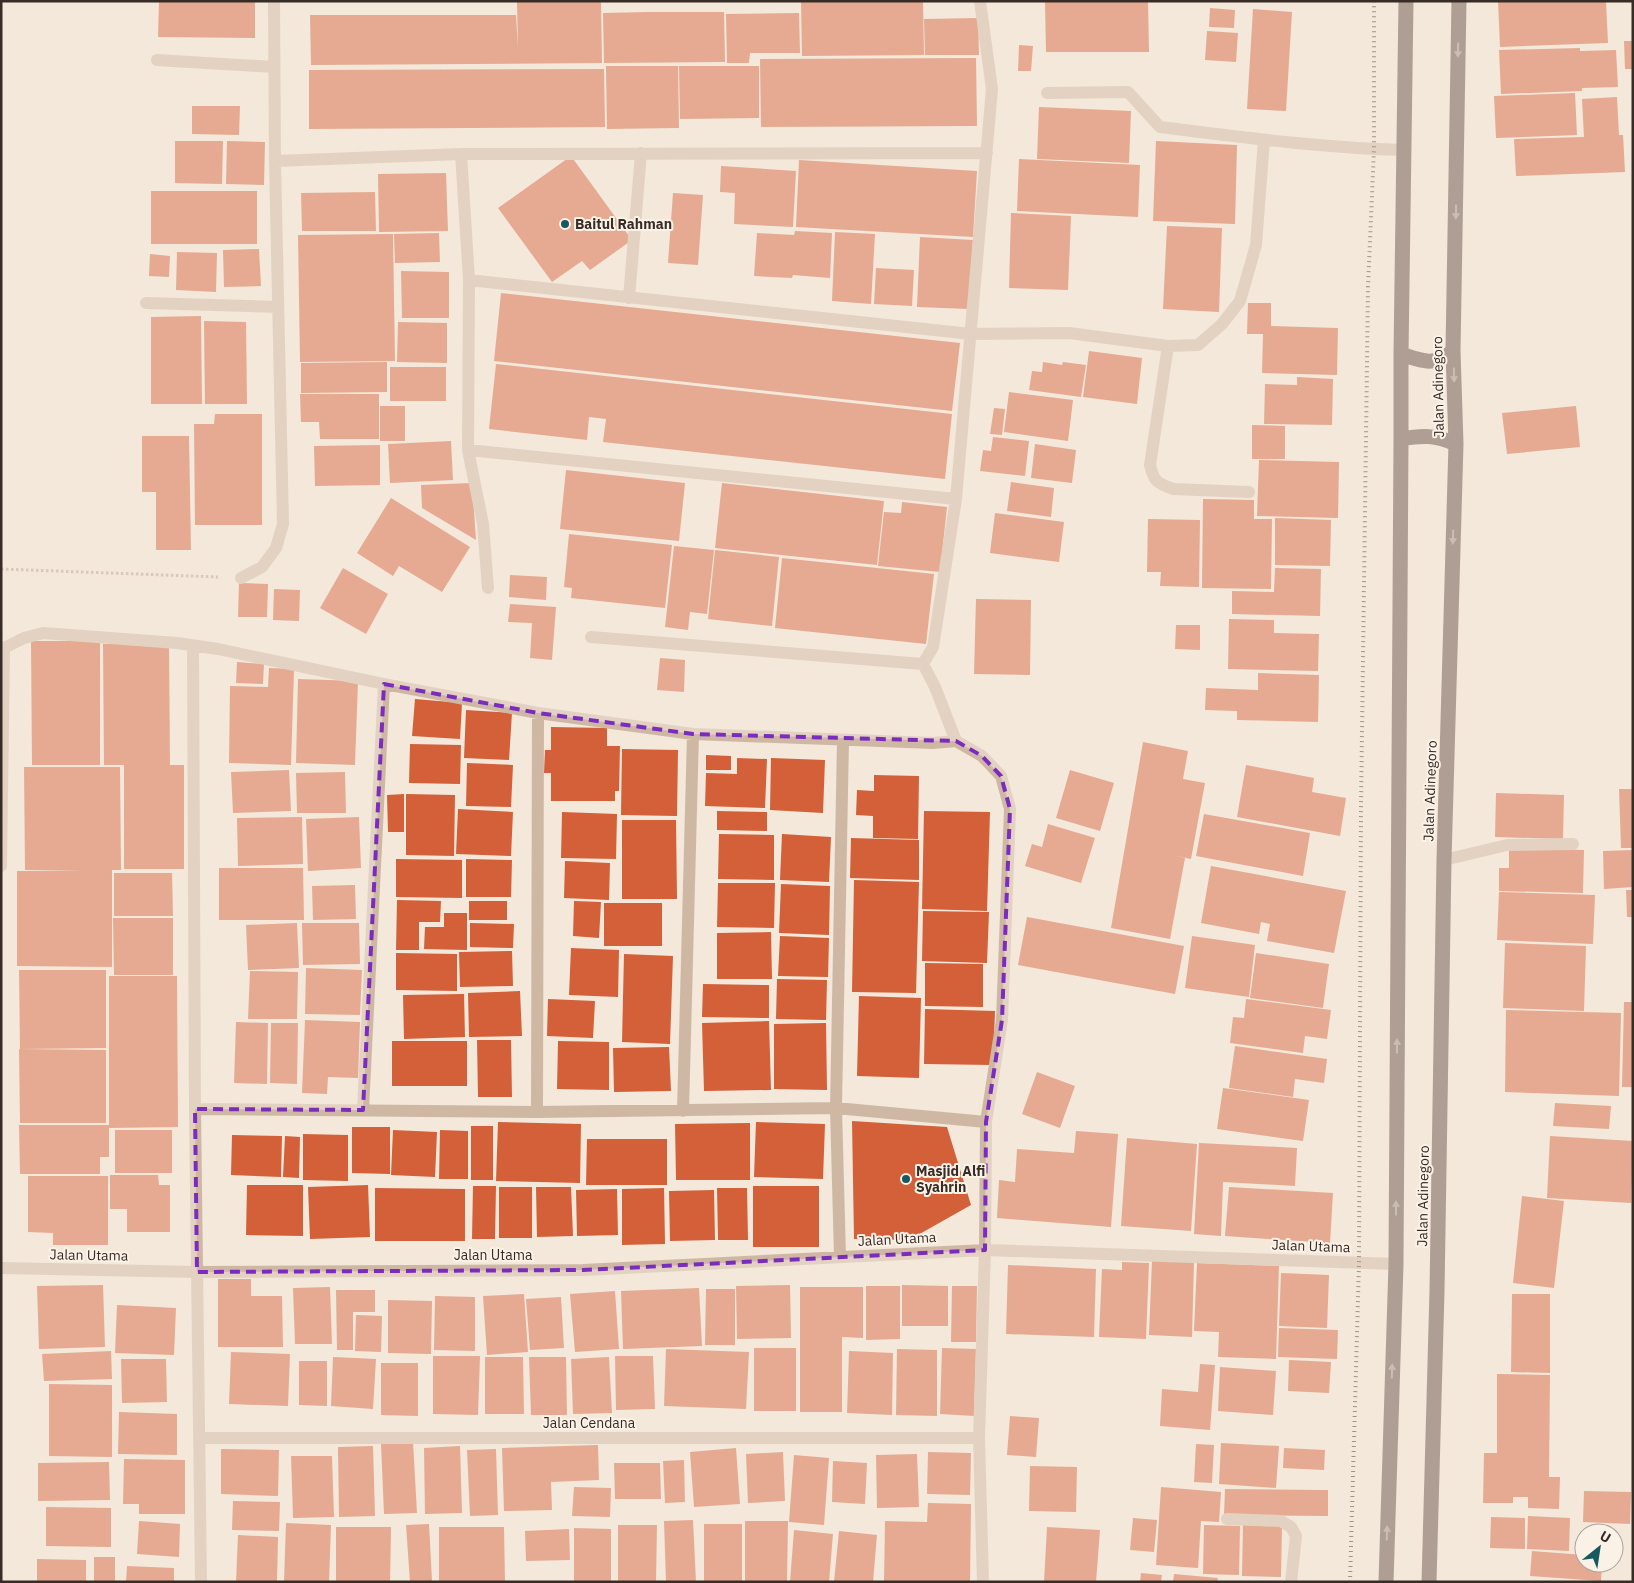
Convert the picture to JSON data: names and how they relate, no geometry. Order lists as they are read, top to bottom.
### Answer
{
  "streets": {
    "highway": ["Jalan Adinegoro"],
    "street": ["Jalan Utama", "Jalan Cendana"]
  },
  "crossings": [
    ["Jalan Adinegoro", "Jalan Utama"]
  ],
  "places": ["Baitul Rahman", "Masjid Alfi Syahrin"],
  "north": "top right"
}
